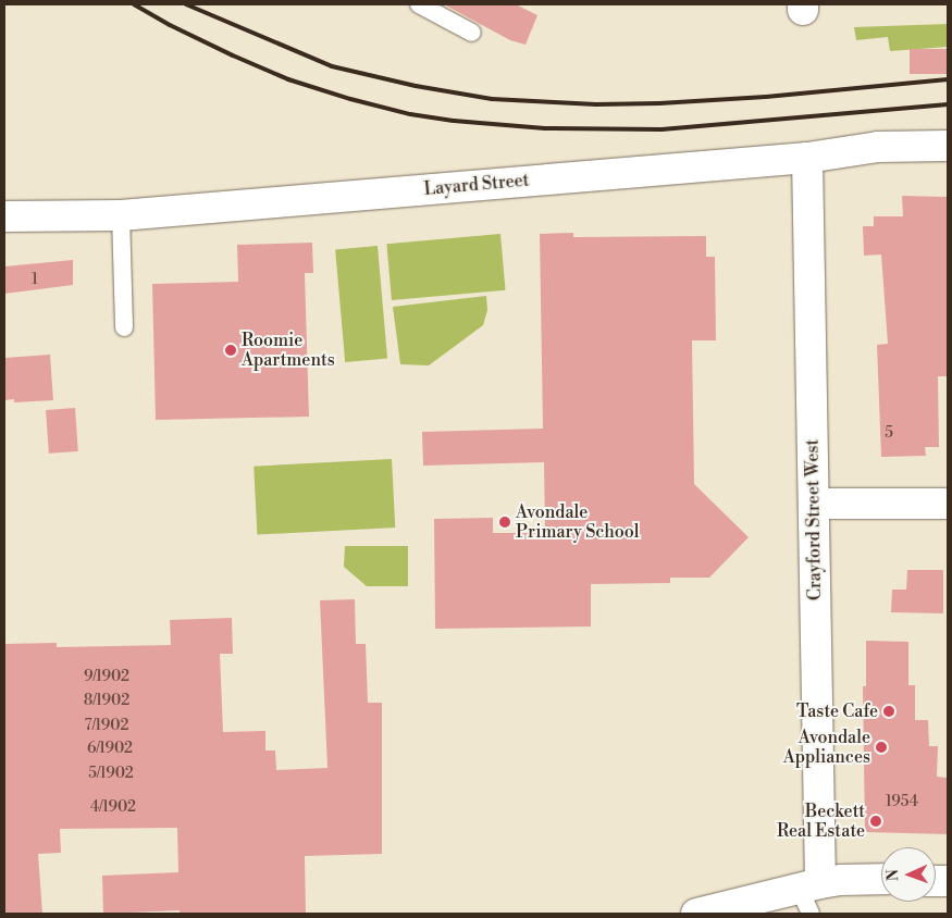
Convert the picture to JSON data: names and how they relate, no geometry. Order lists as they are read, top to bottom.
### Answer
{
  "streets": {
    "street": ["Layard Street", "Crayford Street West"]
  },
  "crossings": [
    ["Layard Street", "Crayford Street West"]
  ],
  "places": [
    "Roomie Apartments",
    "Avondale Primary School",
    "Taste Cafe",
    "Avondale Appliances",
    "Beckett Real Estate"
  ],
  "house_numbers": [
    "1",
    "5",
    "9/1902",
    "8/1902",
    "7/1902",
    "6/1902",
    "5/1902",
    "1954",
    "4/1902"
  ],
  "north": "left"
}
